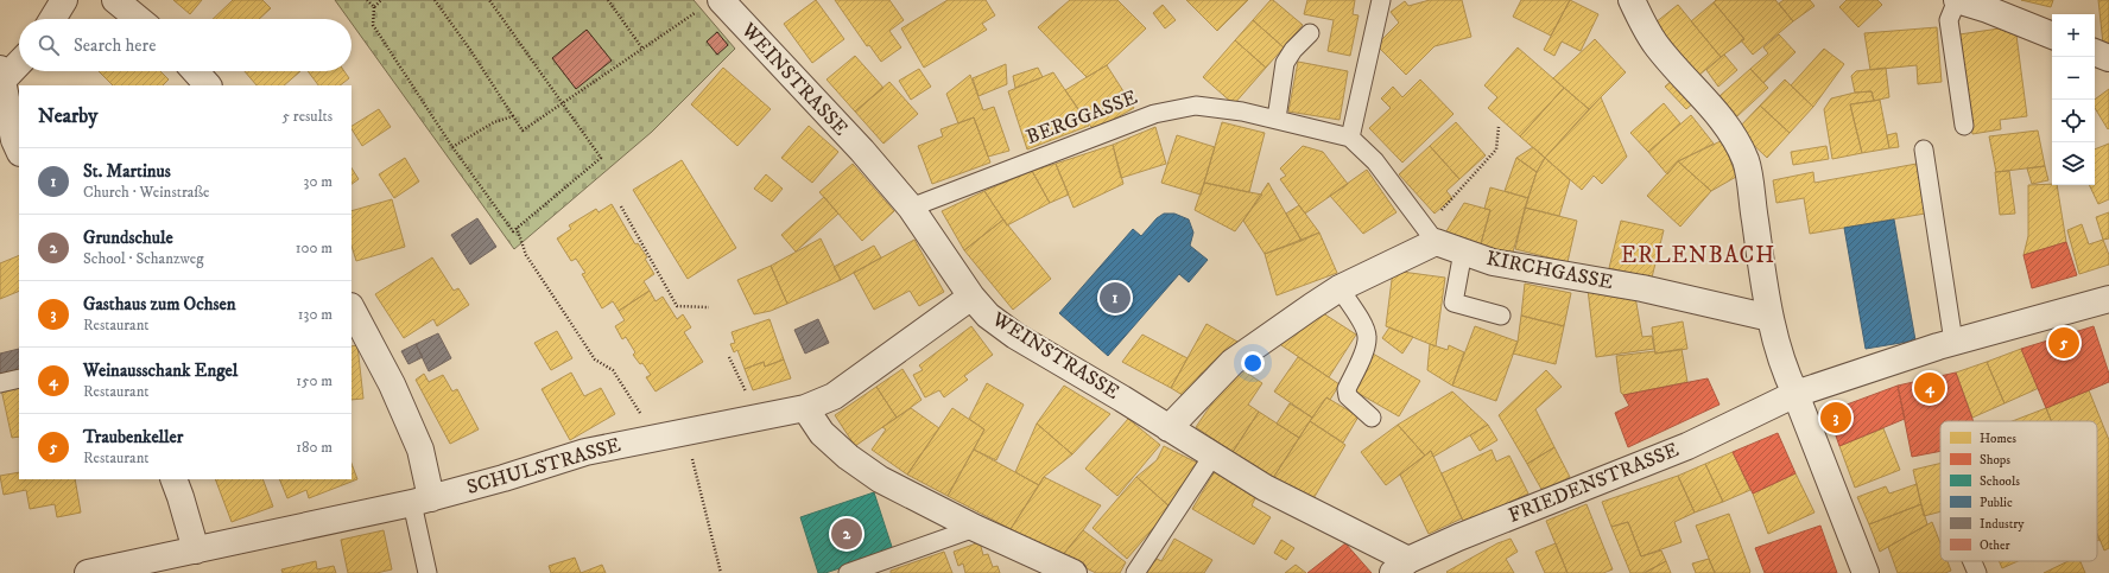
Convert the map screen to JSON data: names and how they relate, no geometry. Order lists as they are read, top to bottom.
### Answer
{
  "streets": {
    "street": [
      "WEINSTRASSE",
      "KIRCHGASSE",
      "SCHULSTRASSE",
      "FRIEDENSTRASSE"
    ],
    "lane": ["BERGGASSE"]
  },
  "crossings": [
    ["WEINSTRASSE", "BERGGASSE"],
    ["WEINSTRASSE", "SCHULSTRASSE"],
    ["WEINSTRASSE", "FRIEDENSTRASSE"],
    ["BERGGASSE", "KIRCHGASSE"]
  ],
  "districts": ["ERLENBACH"],
  "legend": [
    "Homes",
    "Shops",
    "Schools",
    "Public",
    "Industry",
    "Other"
  ],
  "page": {
    "map_buttons": ["+", "−"],
    "search": "Search here",
    "heading": ["Nearby", "5 results"],
    "list": [
      {
        "mark": "1",
        "name": "St. Martinus",
        "note": "Church · Weinstraße",
        "value": "30 m"
      },
      {
        "mark": "2",
        "name": "Grundschule",
        "note": "School · Schanzweg",
        "value": "100 m"
      },
      {
        "mark": "3",
        "name": "Gasthaus zum Ochsen",
        "note": "Restaurant",
        "value": "130 m"
      },
      {
        "mark": "4",
        "name": "Weinausschank Engel",
        "note": "Restaurant",
        "value": "150 m"
      },
      {
        "mark": "5",
        "name": "Traubenkeller",
        "note": "Restaurant",
        "value": "180 m"
      }
    ],
    "pins": [
      "1",
      "5",
      "4",
      "3",
      "2"
    ]
  }
}
